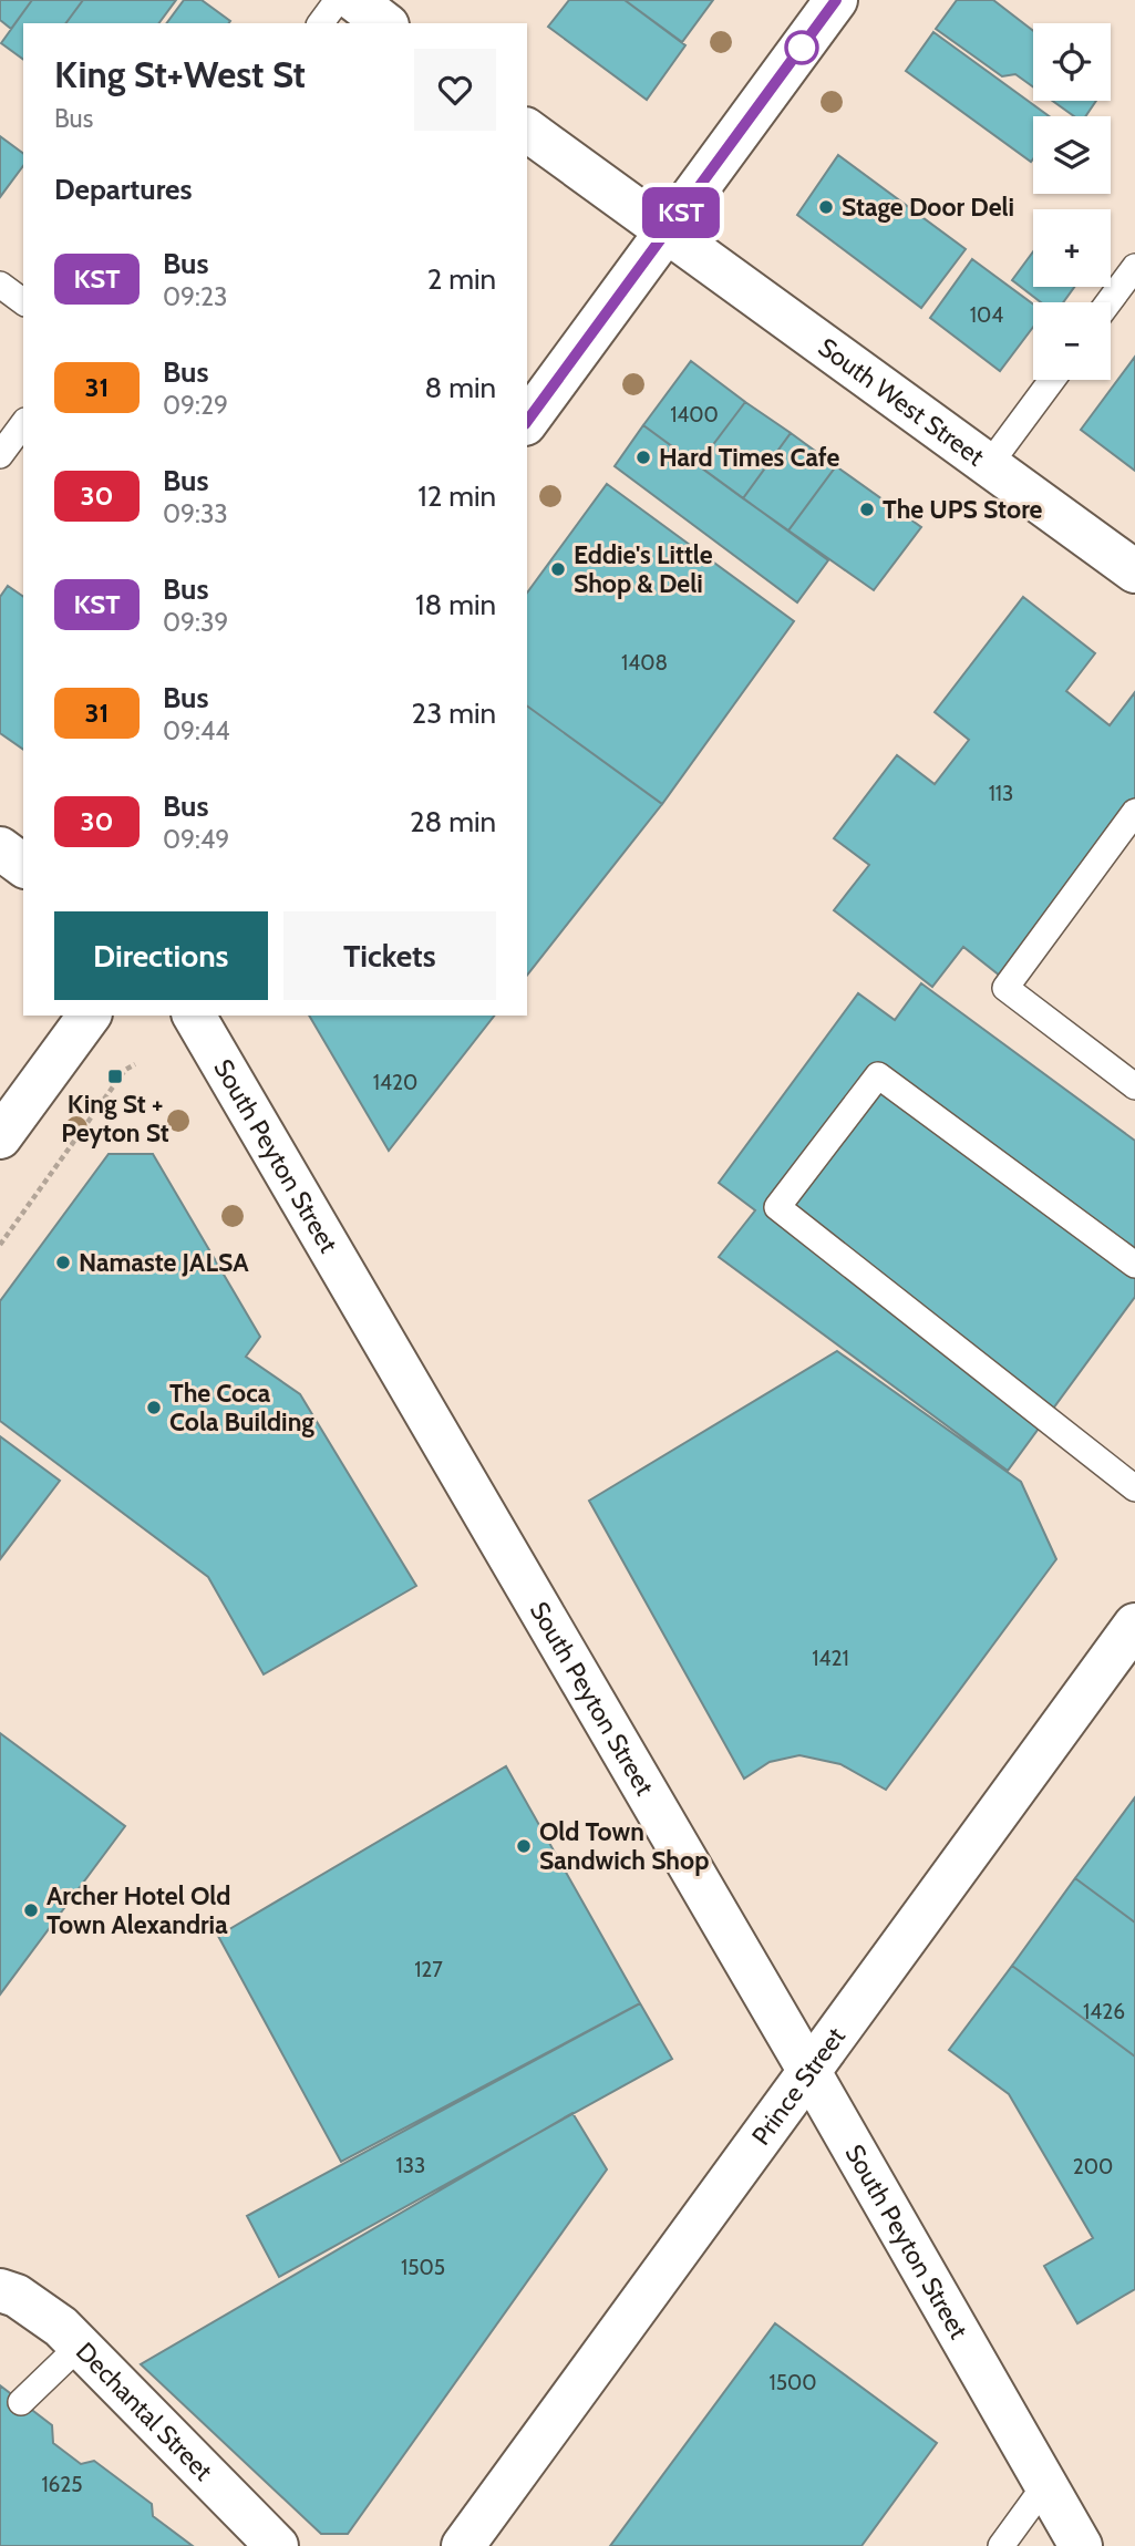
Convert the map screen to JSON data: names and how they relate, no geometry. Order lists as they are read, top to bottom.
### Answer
{
  "streets": {
    "street": [
      "South West Street",
      "South Peyton Street",
      "Prince Street",
      "Dechantal Street"
    ]
  },
  "crossings": [
    ["South Peyton Street", "Prince Street"]
  ],
  "places": {
    "other": [
      "Stage Door Deli",
      "Hard Times Cafe",
      "The UPS Store",
      "Eddie's Little Shop & Deli",
      "Namaste JALSA",
      "The Coca Cola Building",
      "Old Town Sandwich Shop",
      "Archer Hotel Old Town Alexandria"
    ],
    "transit": ["King St + Peyton St"]
  },
  "lines": ["bus line KST"],
  "house_numbers": [
    "104",
    "1400",
    "1408",
    "113",
    "1420",
    "1421",
    "127",
    "1426",
    "133",
    "200",
    "1505",
    "1500",
    "1625"
  ],
  "page": {
    "on_map": "KST",
    "map_buttons": ["+", "−"],
    "heading": [
      ["King St+West St", "Bus"],
      "Departures"
    ],
    "list": [
      {
        "mark": "KST",
        "name": "Bus",
        "note": "09:23",
        "value": "2 min"
      },
      {
        "mark": "31",
        "name": "Bus",
        "note": "09:29",
        "value": "8 min"
      },
      {
        "mark": "30",
        "name": "Bus",
        "note": "09:33",
        "value": "12 min"
      },
      {
        "mark": "KST",
        "name": "Bus",
        "note": "09:39",
        "value": "18 min"
      },
      {
        "mark": "31",
        "name": "Bus",
        "note": "09:44",
        "value": "23 min"
      },
      {
        "mark": "30",
        "name": "Bus",
        "note": "09:49",
        "value": "28 min"
      }
    ],
    "buttons": ["Directions", "Tickets"]
  }
}
